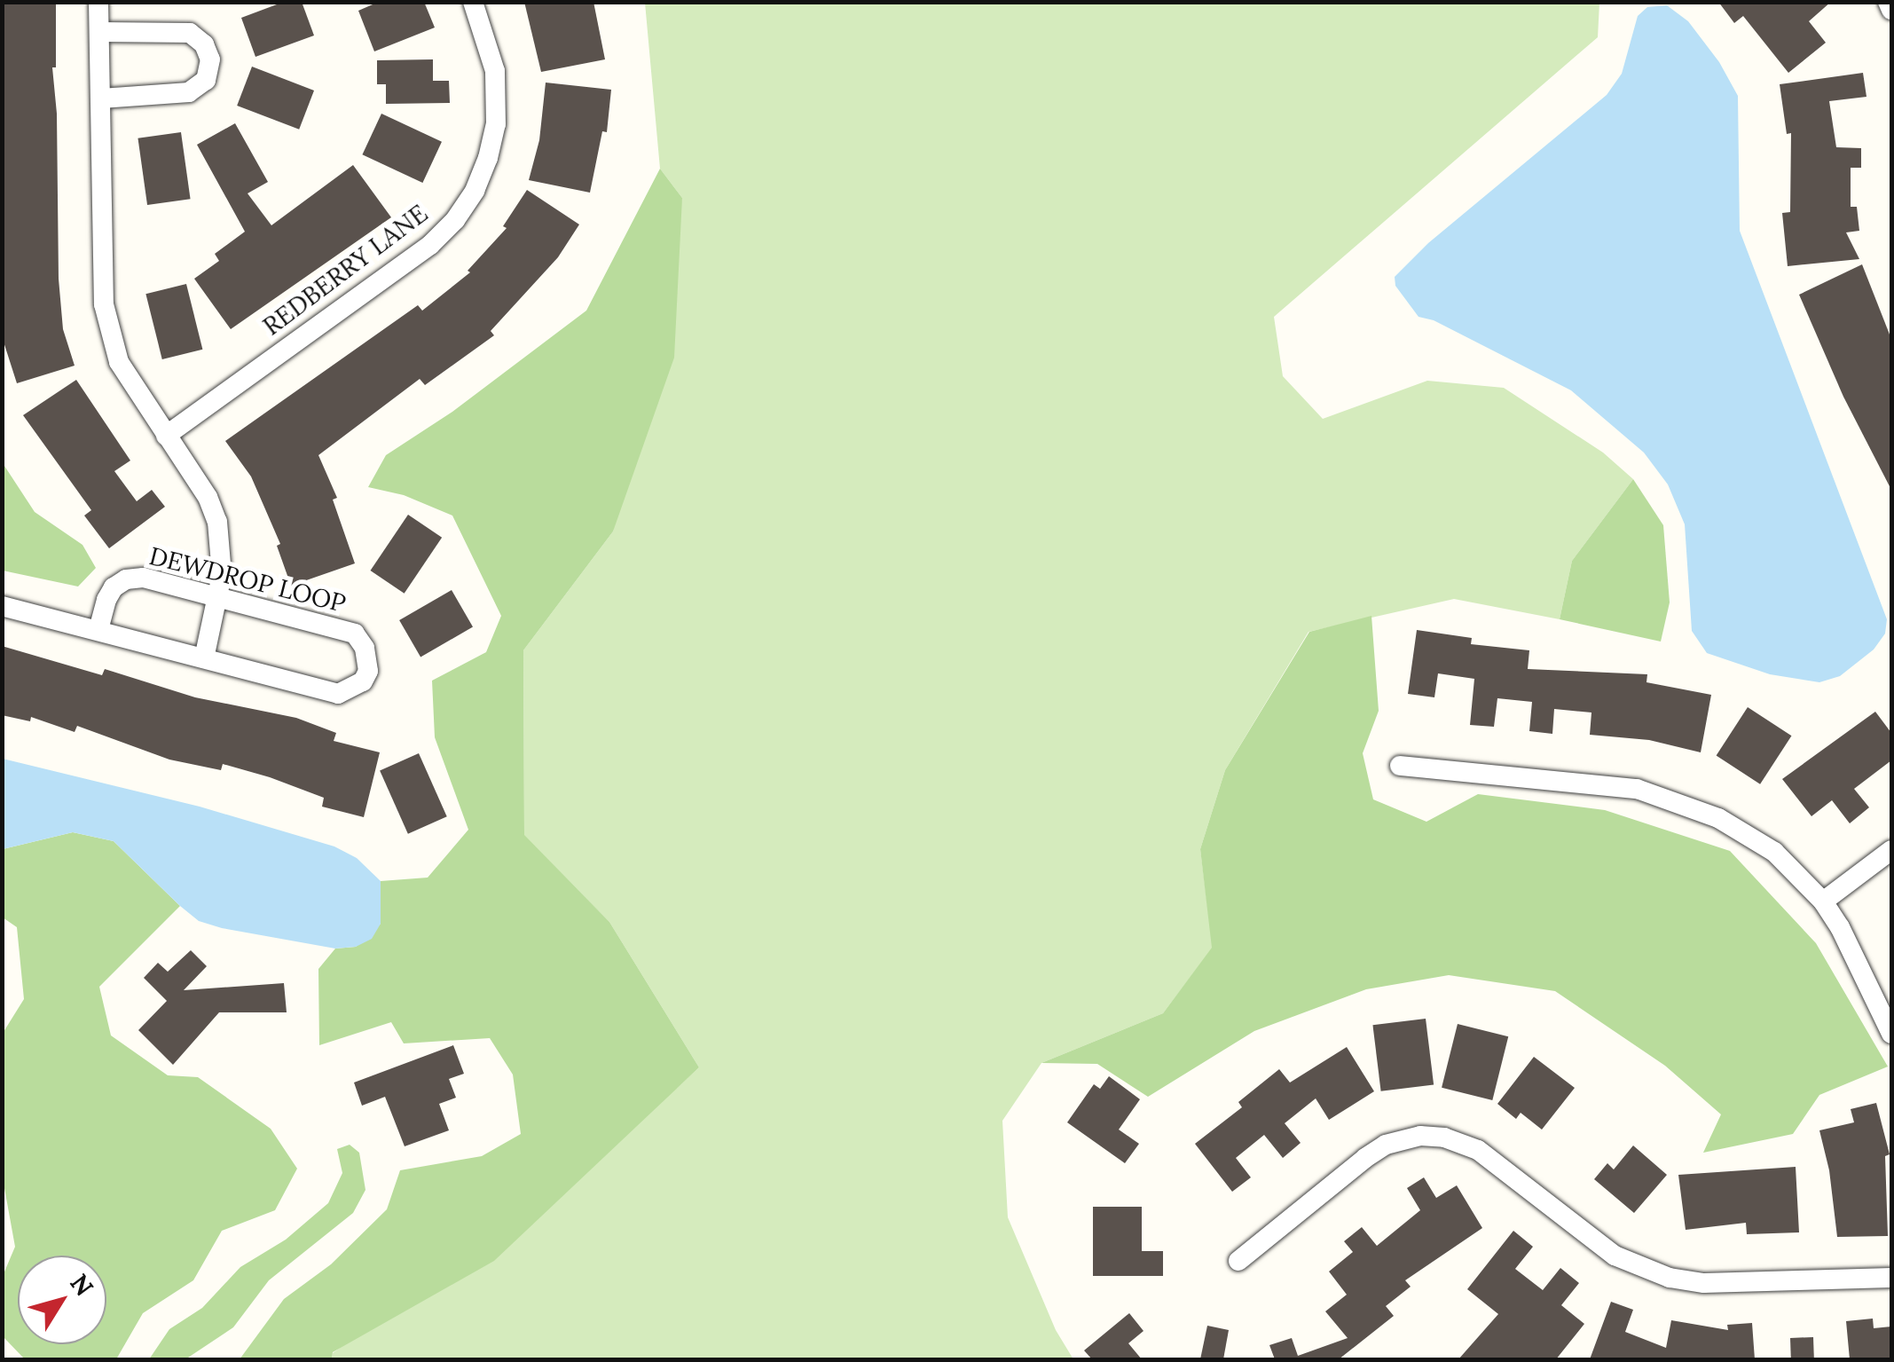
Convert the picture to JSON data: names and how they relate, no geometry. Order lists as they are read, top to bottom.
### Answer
{
  "streets": {
    "street": ["REDBERRY LANE", "DEWDROP LOOP"]
  },
  "north": "top right"
}
